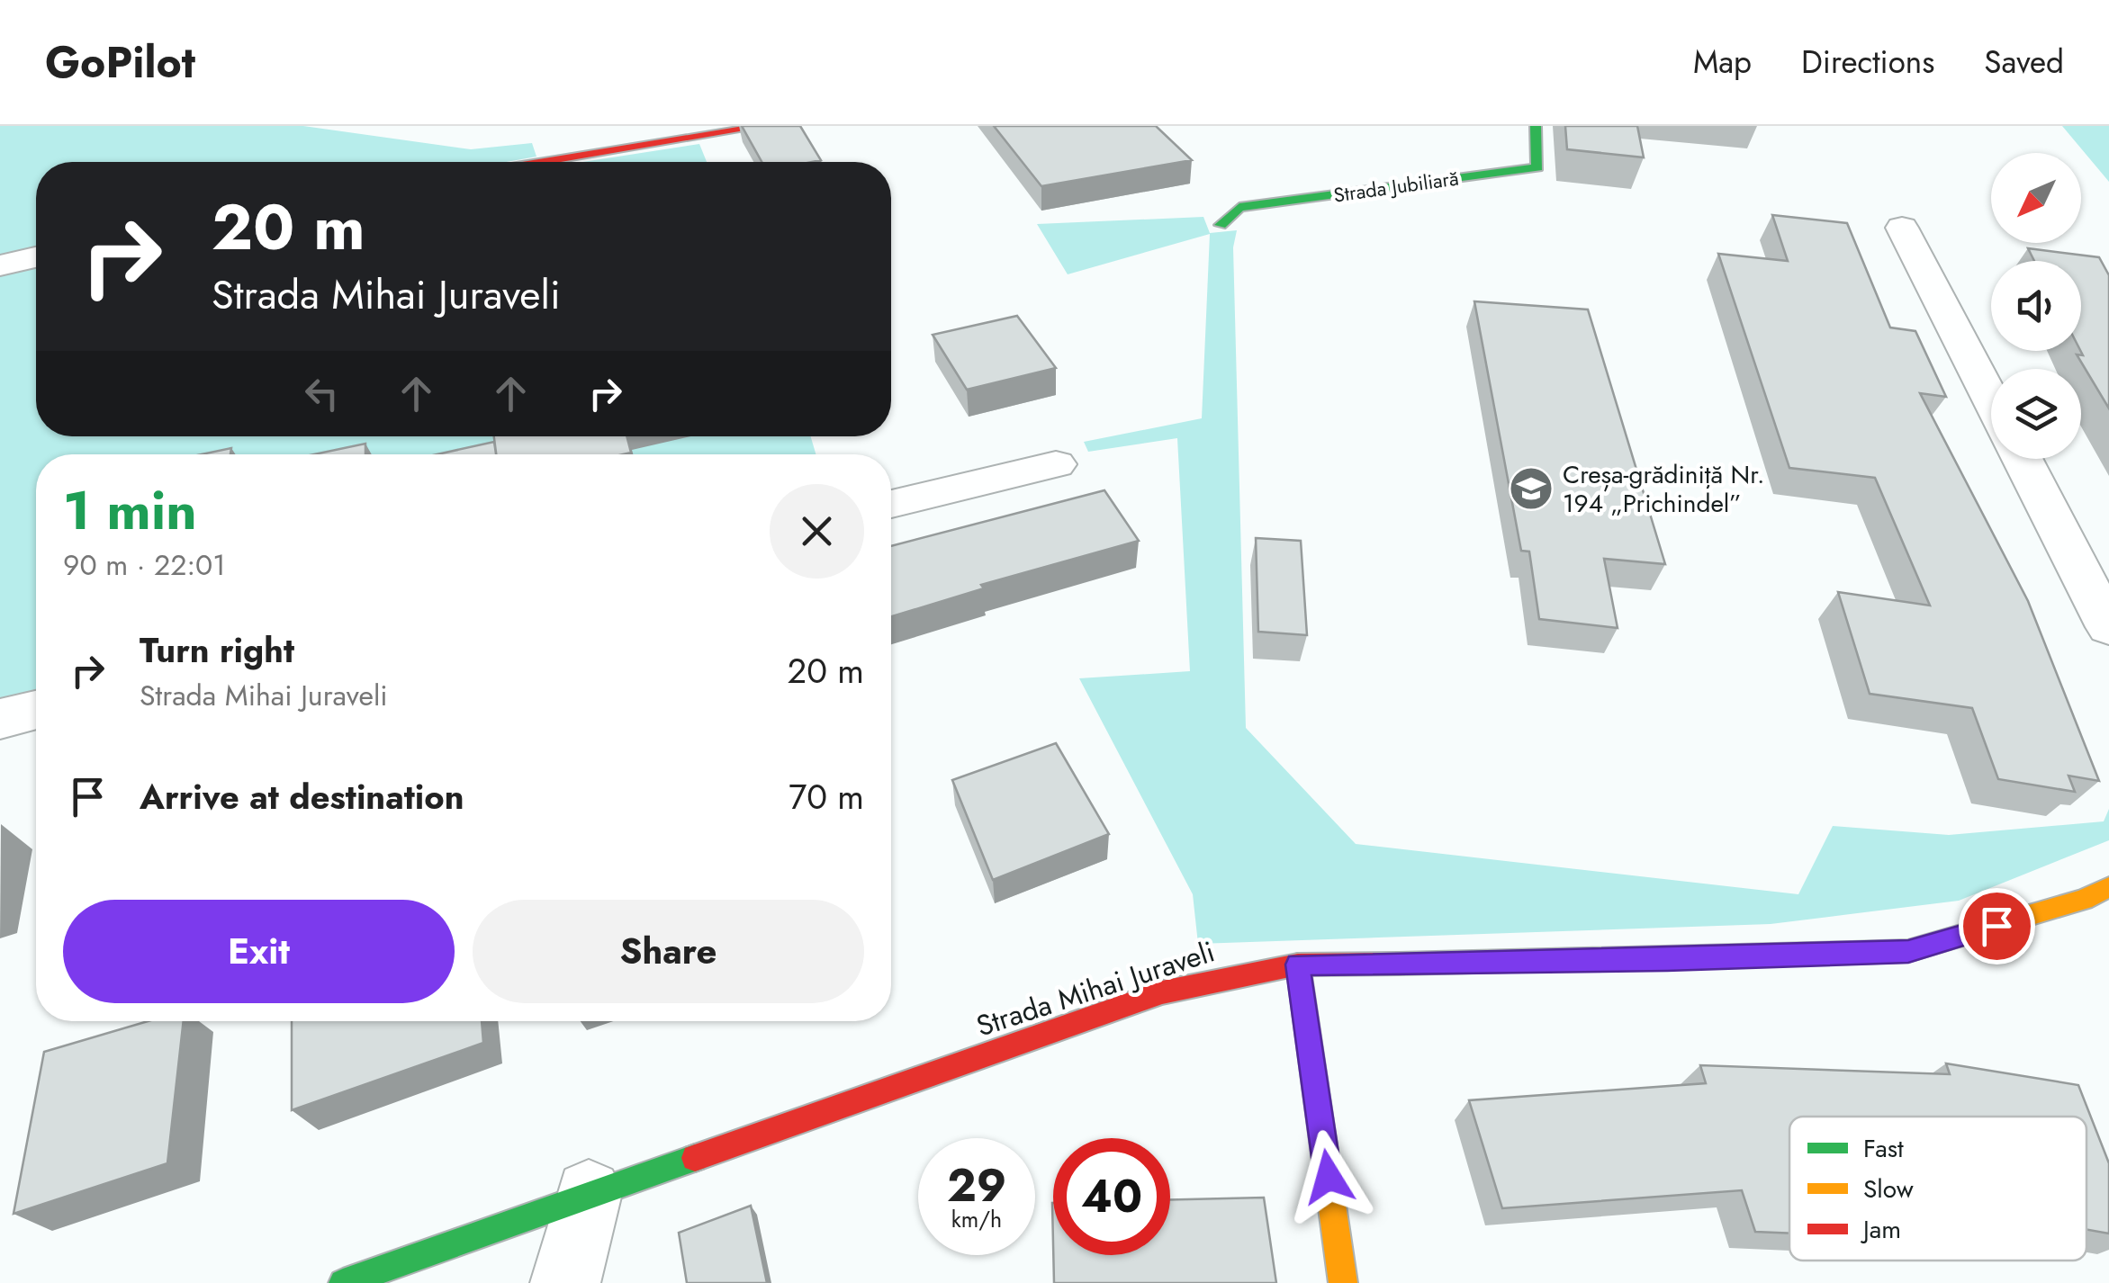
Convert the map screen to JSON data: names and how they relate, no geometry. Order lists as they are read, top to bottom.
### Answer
{
  "streets": {
    "street": ["Strada Jubiliară", "Strada Mihai Juraveli"]
  },
  "places": {
    "school or university": ["Creșa-grădiniță Nr. 194 „Prichindel”"]
  },
  "legend": ["Fast", "Slow", "Jam"],
  "north": "bottom left",
  "page": {
    "header": "GoPilot",
    "nav": ["Map", "Directions", "Saved"],
    "turn": ["20 m", "Strada Mihai Juraveli"],
    "heading": ["1 min", "90 m · 22:01"],
    "list": [
      {
        "name": "Turn right",
        "note": "Strada Mihai Juraveli",
        "value": "20 m"
      },
      {
        "name": "Arrive at destination",
        "value": "70 m"
      }
    ],
    "buttons": ["Exit", "Share"],
    "speed": "29 km/h",
    "limit": "40"
  }
}
